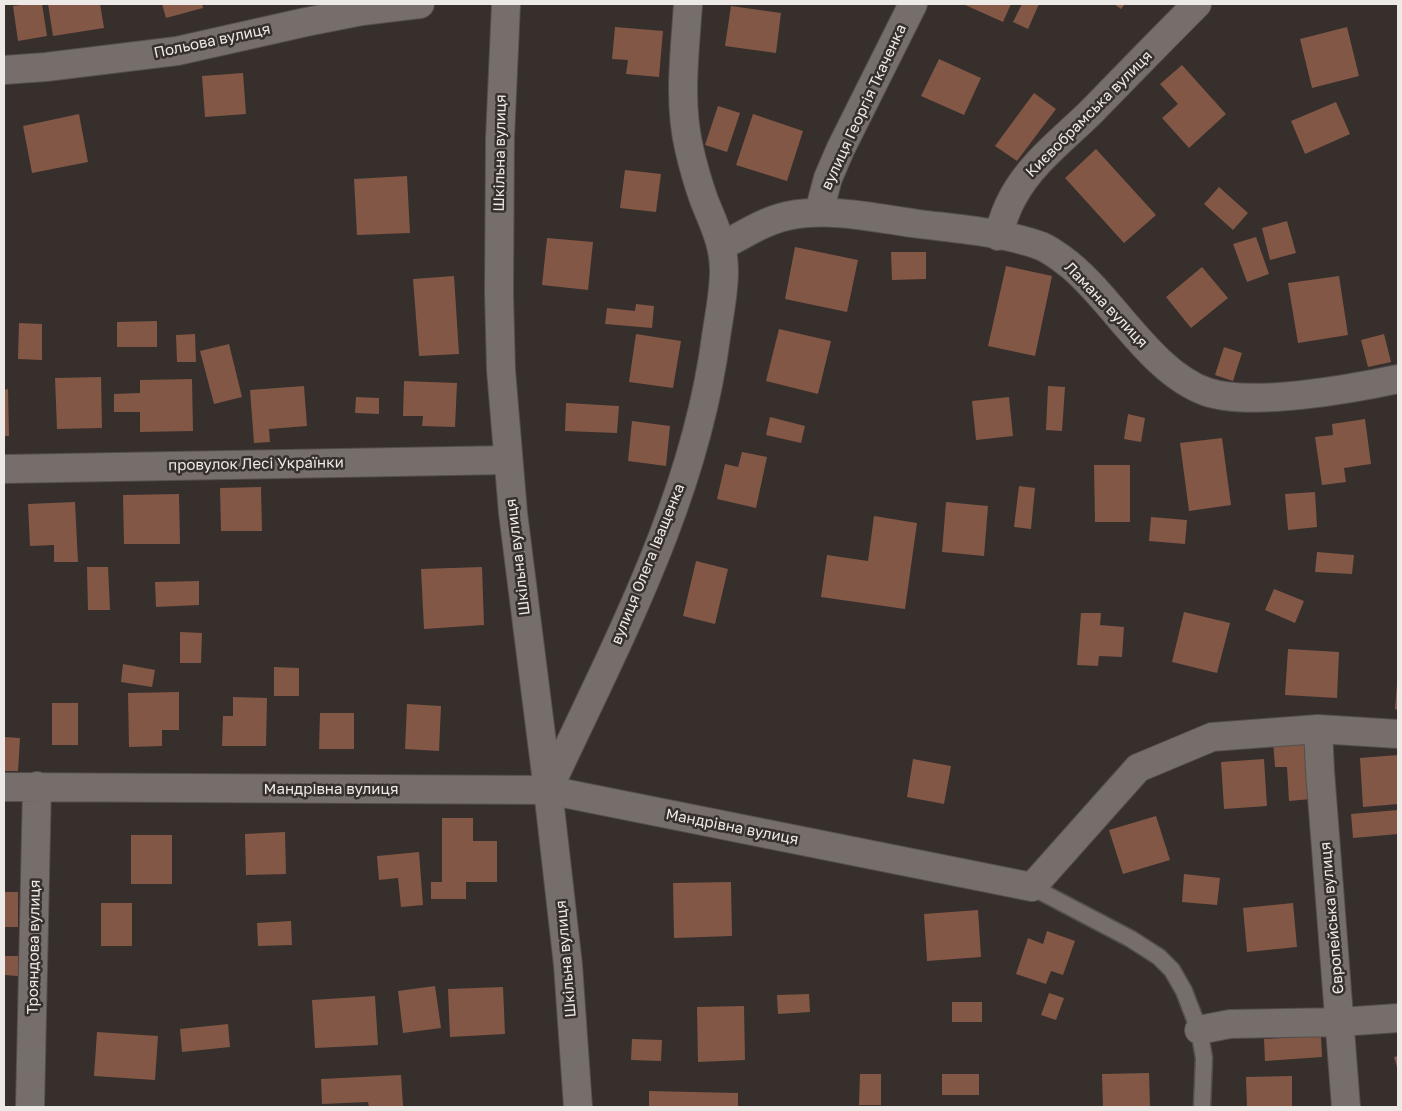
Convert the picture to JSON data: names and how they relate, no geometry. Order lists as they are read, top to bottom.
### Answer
{
  "streets": {
    "street": [
      "Польова вулиця",
      "вулиця Георгія Ткаченка",
      "Києвобрамська вулиця",
      "Шкільна вулиця",
      "Ламана вулиця",
      "провулок Лесі Українки",
      "вулиця Олега Іващенка",
      "Мандрівна вулиця",
      "Європейська вулиця",
      "Трояндова вулиця"
    ]
  },
  "crossings": [
    ["вулиця Георгія Ткаченка", "Ламана вулиця"],
    ["Києвобрамська вулиця", "Ламана вулиця"],
    ["Шкільна вулиця", "провулок Лесі Українки"],
    ["Шкільна вулиця", "вулиця Олега Іващенка"],
    ["Шкільна вулиця", "Мандрівна вулиця"],
    ["Ламана вулиця", "вулиця Олега Іващенка"],
    ["вулиця Олега Іващенка", "Мандрівна вулиця"],
    ["Мандрівна вулиця", "Трояндова вулиця"]
  ]
}
